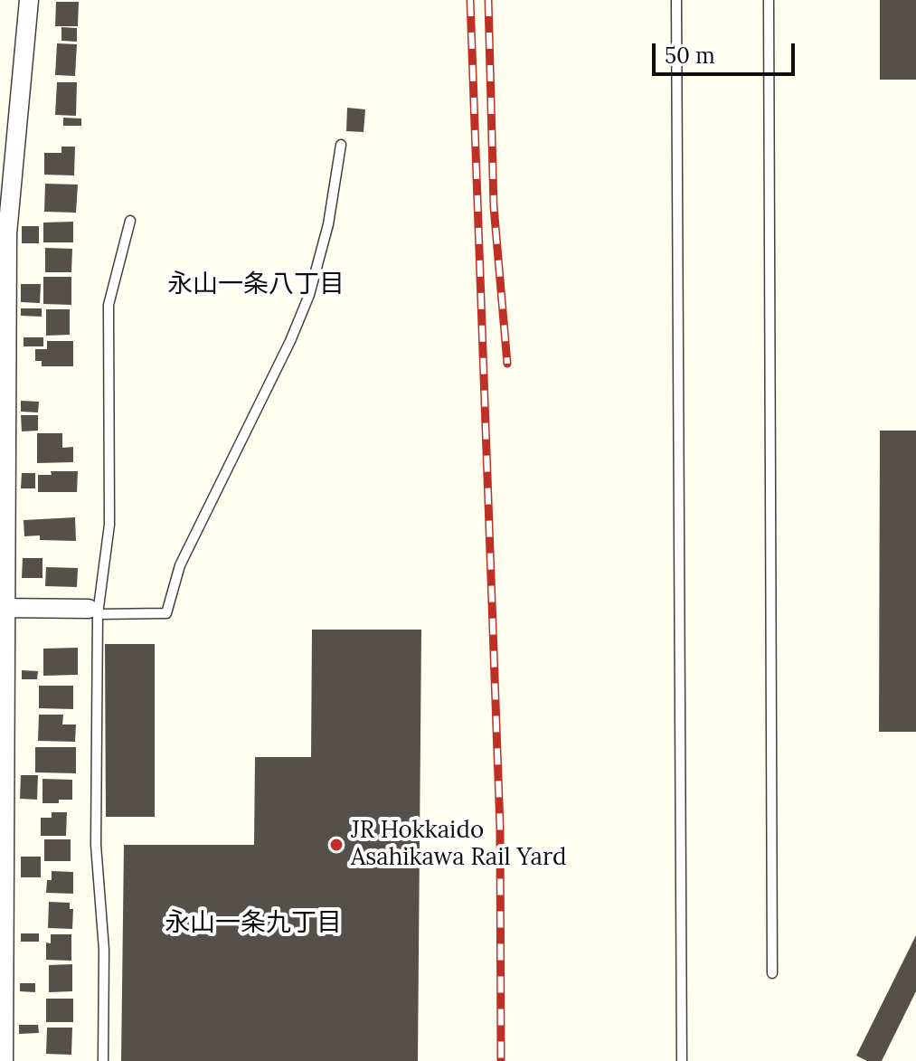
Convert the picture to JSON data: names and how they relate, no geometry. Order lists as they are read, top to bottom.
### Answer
{
  "districts": ["永山一条八丁目", "永山一条九丁目"],
  "places": ["JR Hokkaido Asahikawa Rail Yard"],
  "scale_bar": "50 m"
}
